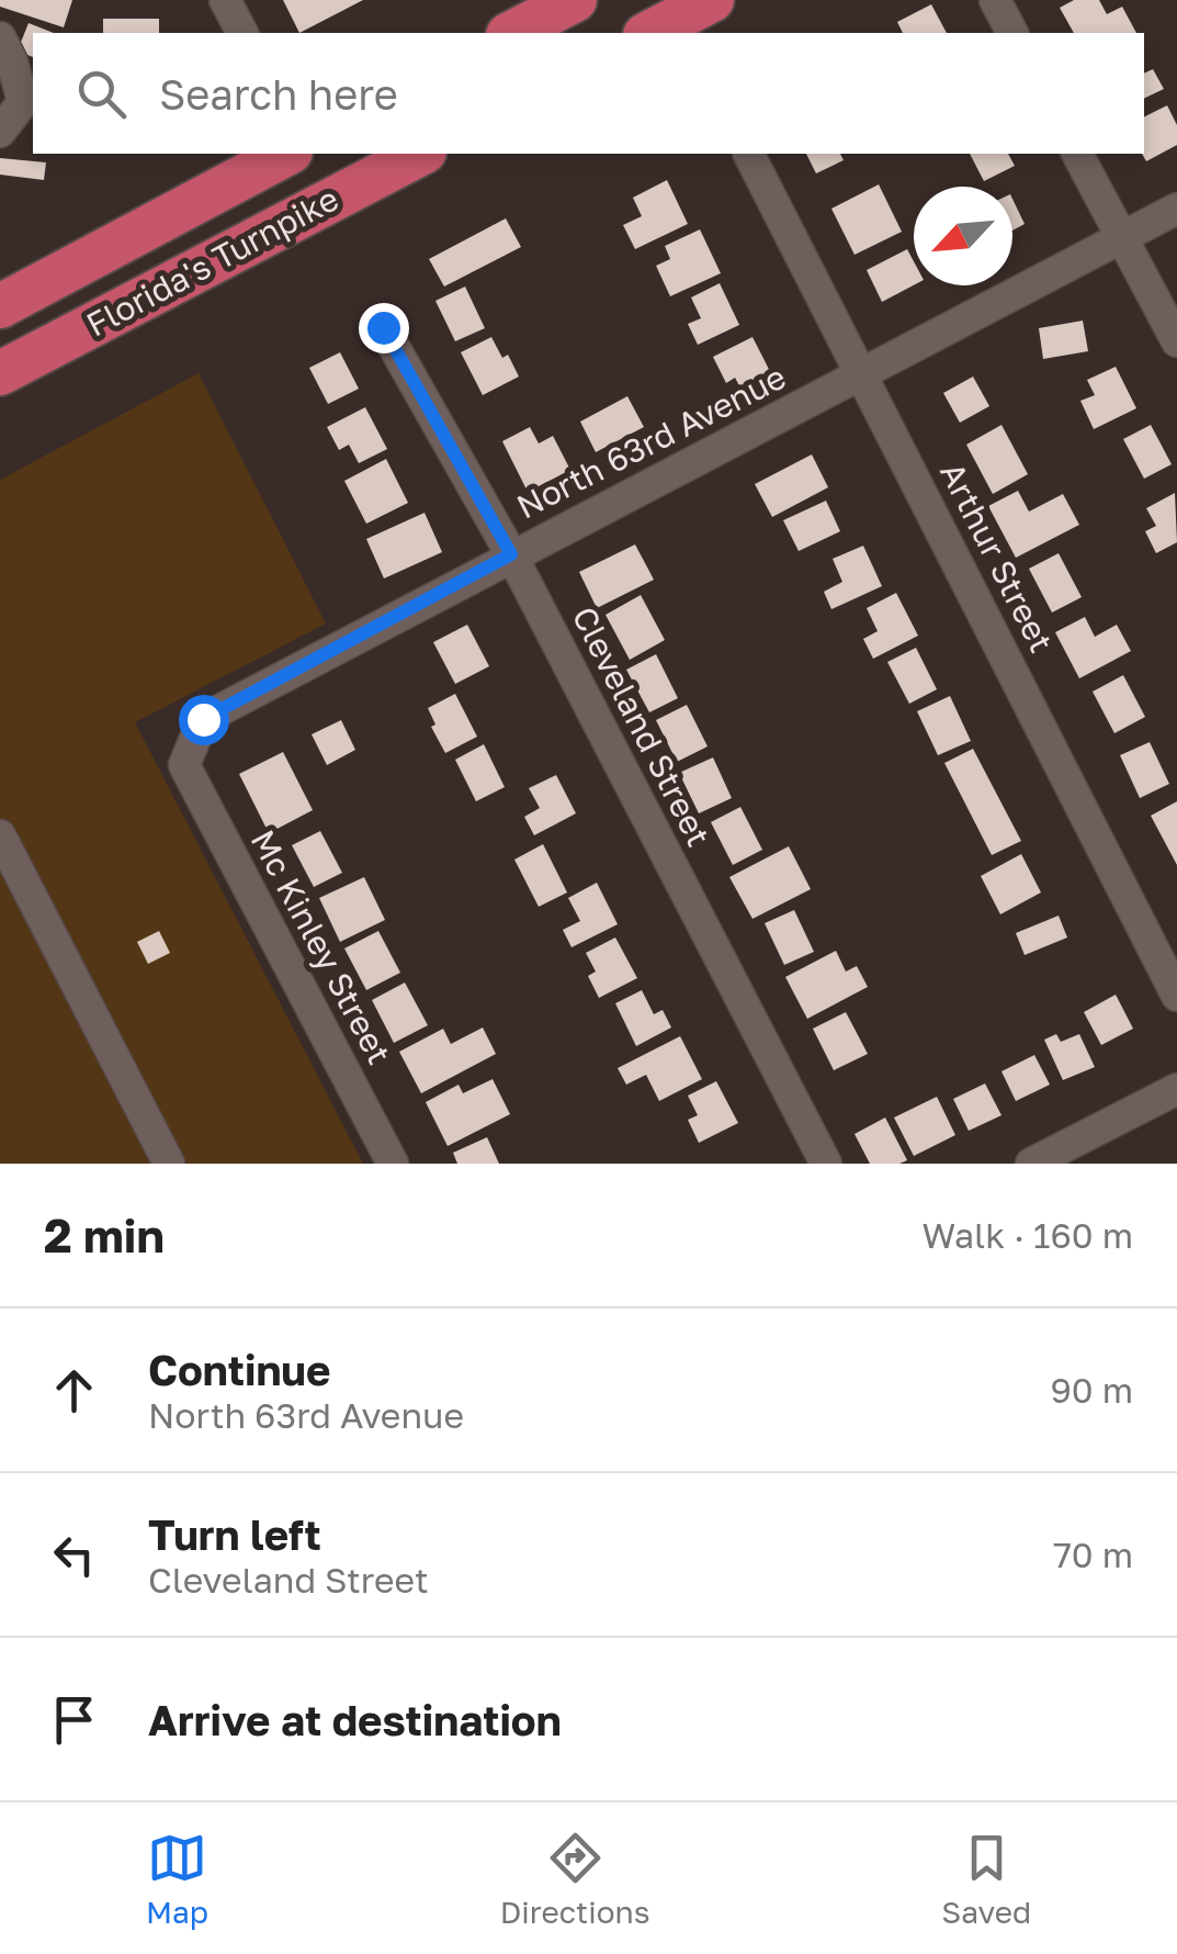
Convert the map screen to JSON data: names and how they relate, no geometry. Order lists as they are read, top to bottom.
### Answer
{
  "streets": {
    "highway": ["Florida's Turnpike"],
    "street": [
      "North 63rd Avenue",
      "Arthur Street",
      "Cleveland Street",
      "Mc Kinley Street"
    ]
  },
  "crossings": [
    ["North 63rd Avenue", "Arthur Street"],
    ["North 63rd Avenue", "Cleveland Street"],
    ["North 63rd Avenue", "Mc Kinley Street"]
  ],
  "north": "bottom left",
  "page": {
    "search": "Search here",
    "heading": ["2 min", "Walk · 160 m"],
    "list": [
      ["Continue", "North 63rd Avenue", "90 m"],
      ["Turn left", "Cleveland Street", "70 m"],
      "Arrive at destination"
    ],
    "nav": ["Map", "Directions", "Saved"]
  }
}
